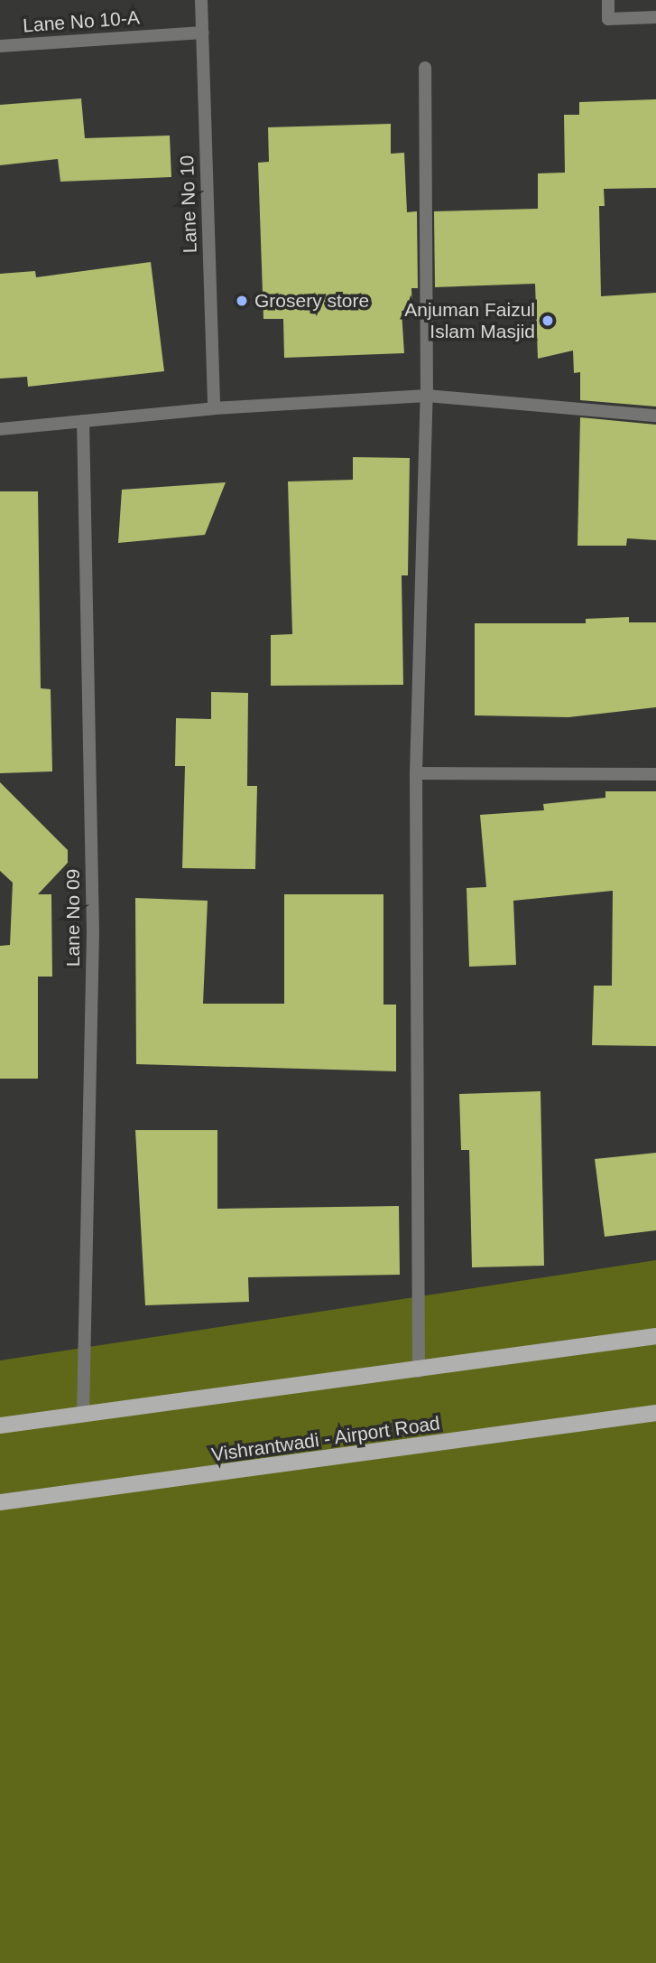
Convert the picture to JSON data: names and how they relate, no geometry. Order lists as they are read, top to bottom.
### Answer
{
  "streets": {
    "main road": ["Vishrantwadi - Airport Road"],
    "street": ["Lane No 10-A", "Lane No 10", "Lane No 09"]
  },
  "crossings": [
    ["Lane No 10-A", "Lane No 10"]
  ],
  "places": ["Grosery store", "Anjuman Faizul Islam Masjid"]
}
